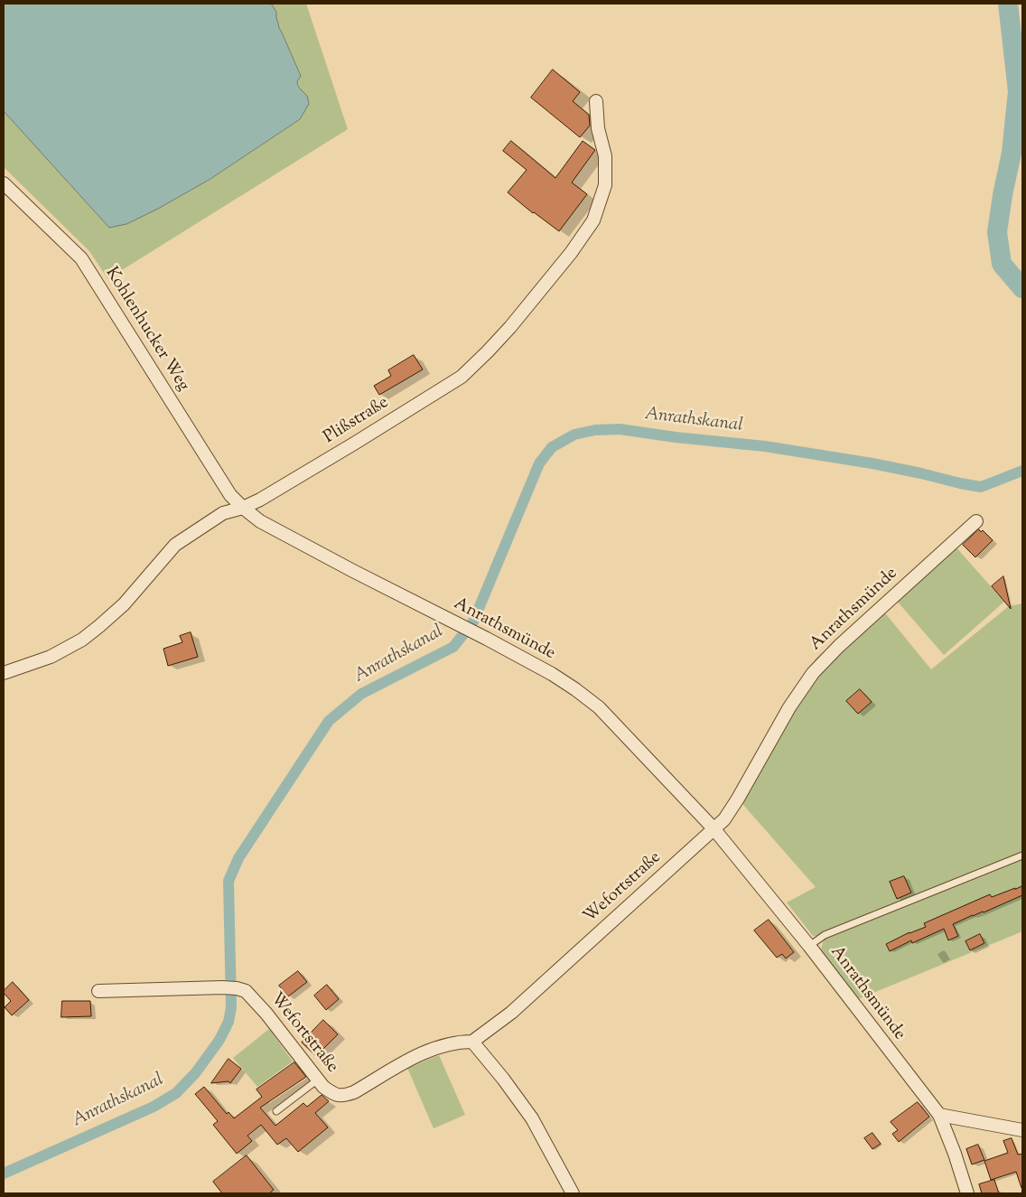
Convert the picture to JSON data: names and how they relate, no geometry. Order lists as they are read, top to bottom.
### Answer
{
  "streets": {
    "street": [
      "Kohlenhucker Weg",
      "Plißstraße",
      "Anrathsmünde",
      "Wefortstraße"
    ]
  },
  "crossings": [
    ["Kohlenhucker Weg", "Plißstraße"],
    ["Kohlenhucker Weg", "Anrathsmünde"],
    ["Plißstraße", "Anrathsmünde"],
    ["Anrathsmünde", "Wefortstraße"]
  ],
  "water": ["Anrathskanal"]
}
